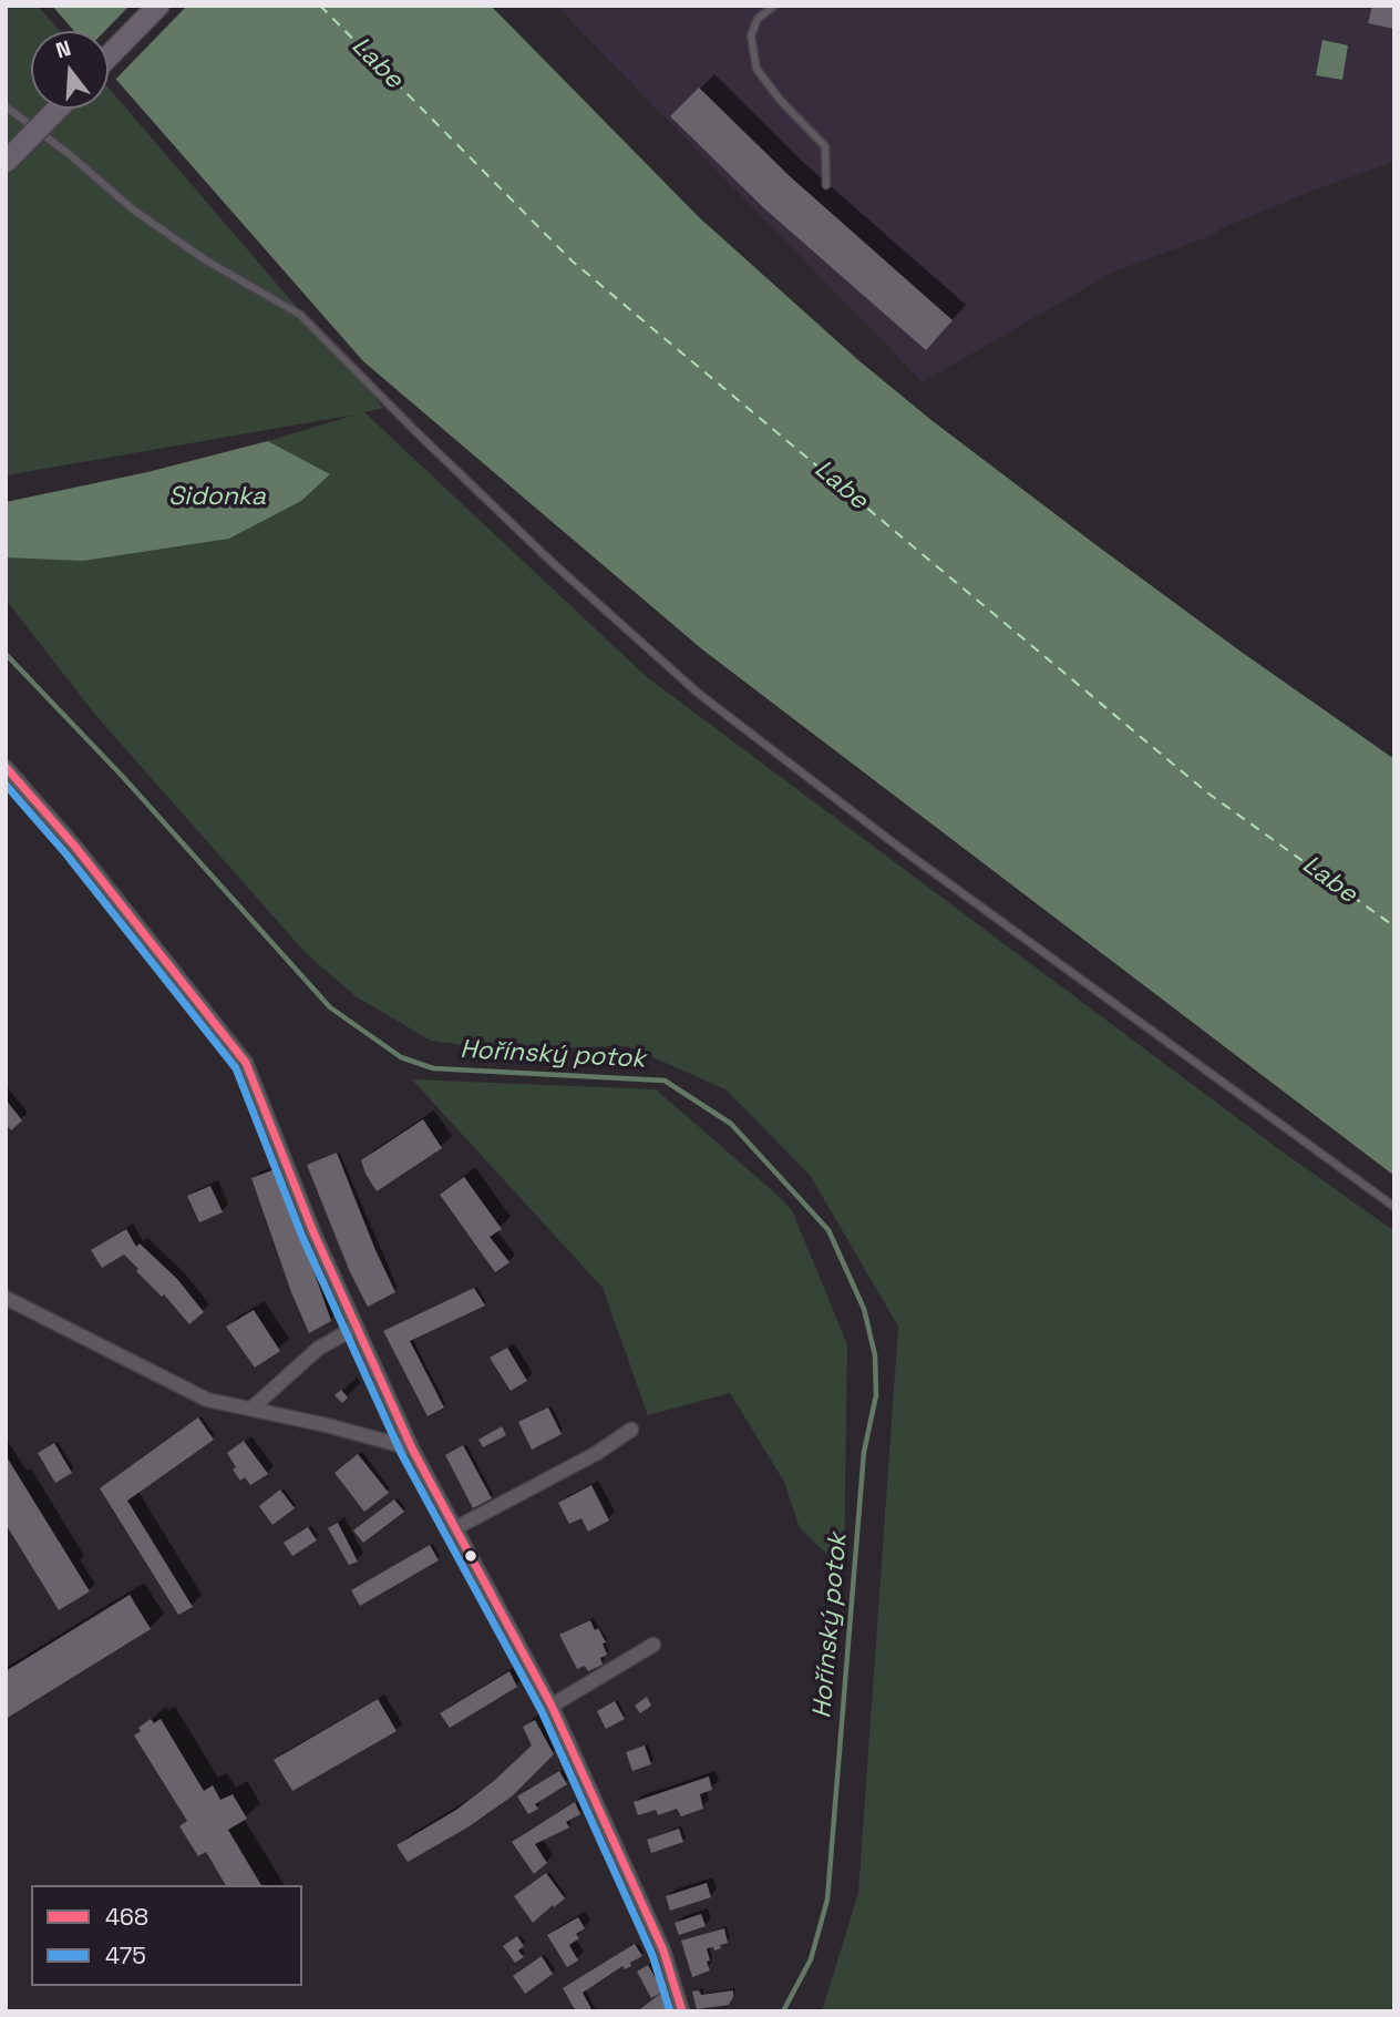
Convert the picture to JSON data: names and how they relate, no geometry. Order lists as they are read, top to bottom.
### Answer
{
  "water": ["Labe", "Sidonka", "Hořínský potok"],
  "lines": ["transit line 468", "transit line 475"],
  "legend": ["468", "475"],
  "north": "top"
}
